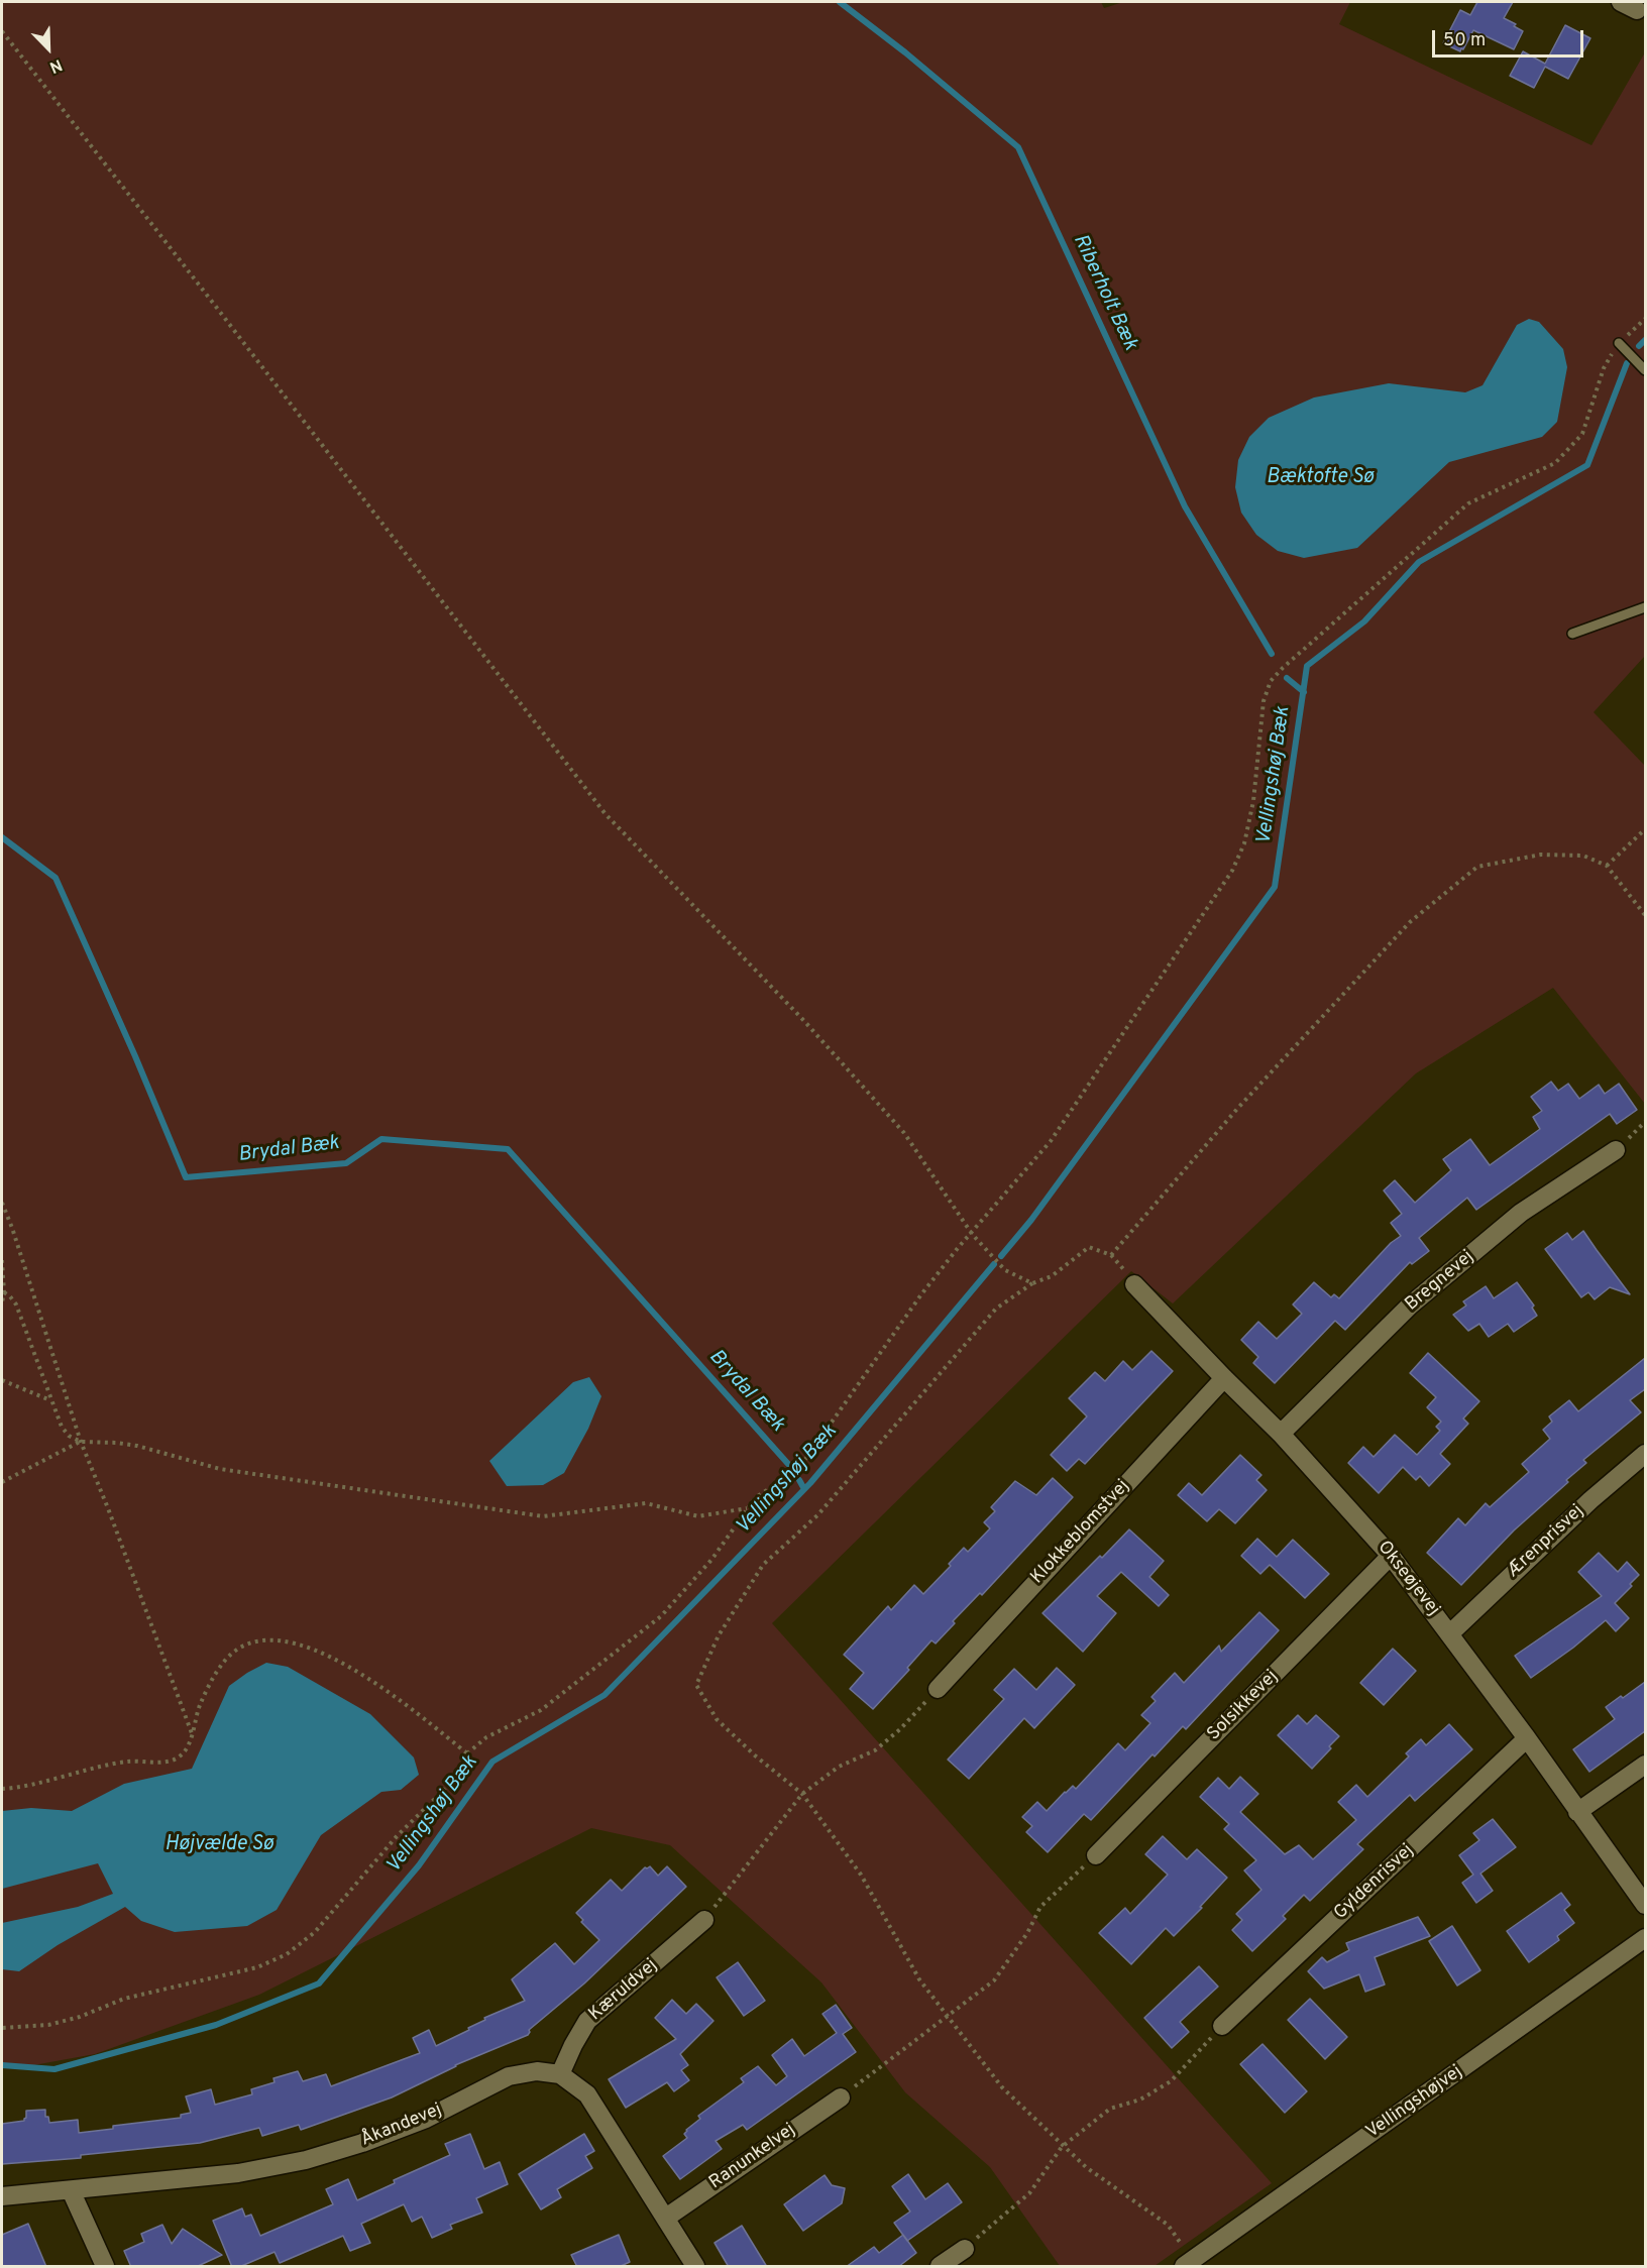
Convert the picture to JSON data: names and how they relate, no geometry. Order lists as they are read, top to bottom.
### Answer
{
  "streets": {
    "street": [
      "Bregnevej",
      "Klokkeblomstvej",
      "Ærenprisvej",
      "Okseøjevej",
      "Solsikkevej",
      "Gyldenrisvej",
      "Kæruldvej",
      "Vellingshøjvej",
      "Åkandevej",
      "Ranunkelvej"
    ]
  },
  "crossings": [
    ["Bregnevej", "Okseøjevej"],
    ["Klokkeblomstvej", "Okseøjevej"],
    ["Ærenprisvej", "Okseøjevej"],
    ["Okseøjevej", "Solsikkevej"],
    ["Okseøjevej", "Gyldenrisvej"],
    ["Kæruldvej", "Åkandevej"]
  ],
  "water": [
    "Riberholt Bæk",
    "Bæktofte Sø",
    "Vellingshøj Bæk",
    "Brydal Bæk",
    "Højvælde Sø"
  ],
  "scale_bar": "50 m",
  "north": "bottom right"
}
